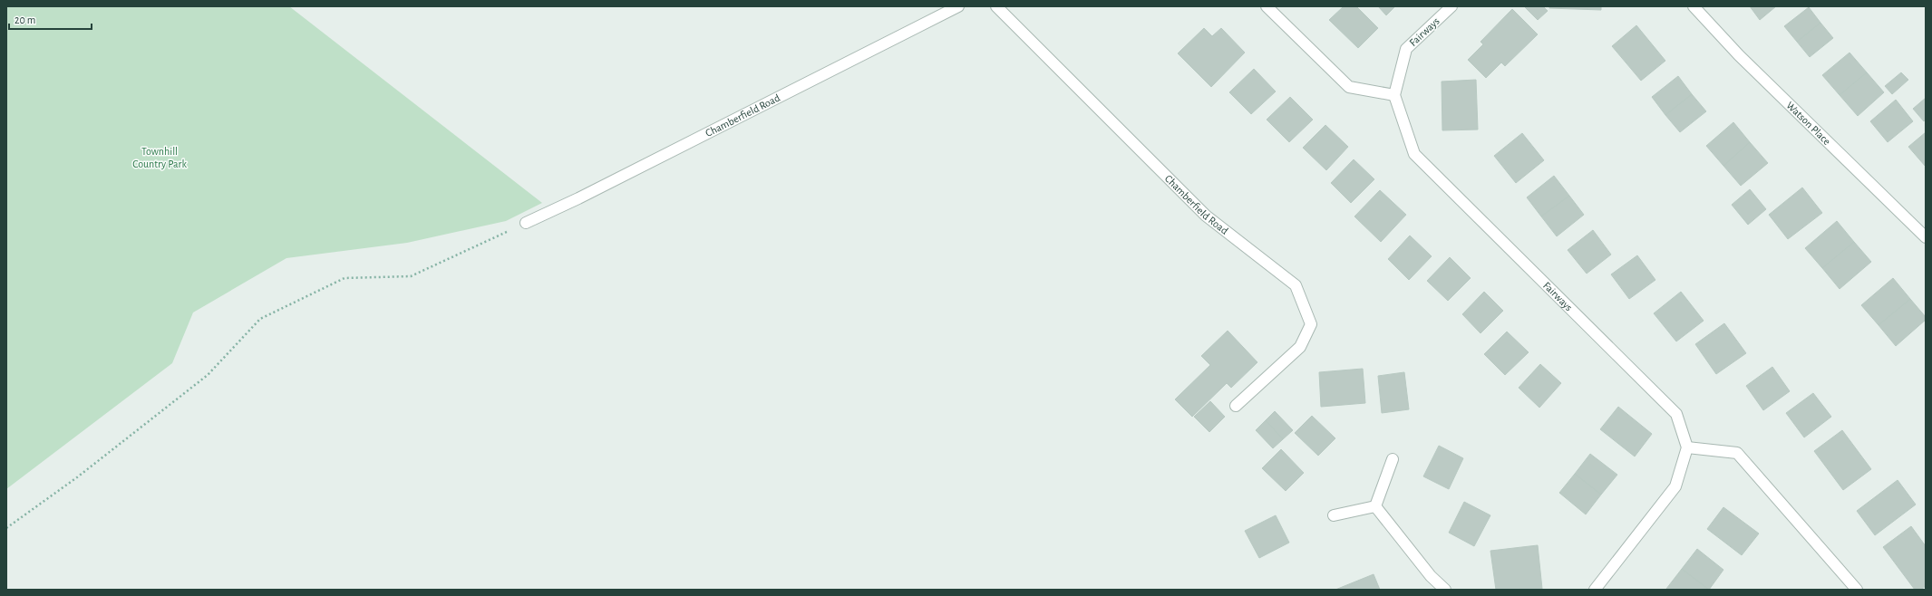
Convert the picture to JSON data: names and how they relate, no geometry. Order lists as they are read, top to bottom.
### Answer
{
  "streets": {
    "street": ["Fairways", "Chamberfield Road", "Watson Place"]
  },
  "parks": ["Townhill Country Park"],
  "scale_bar": "20 m"
}
